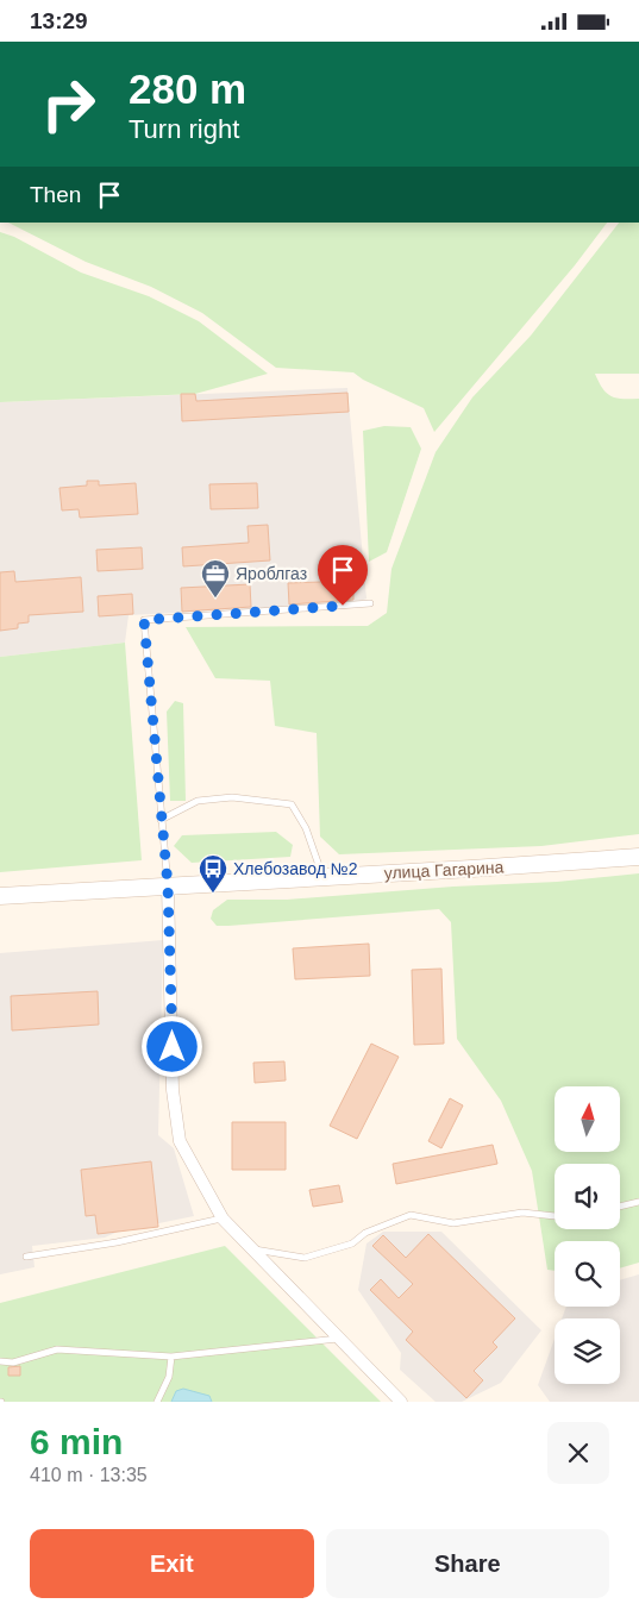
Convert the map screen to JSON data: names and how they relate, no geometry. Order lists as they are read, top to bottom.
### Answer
{
  "streets": {
    "main road": ["улица Гагарина"]
  },
  "places": {
    "office": ["Яроблгаз"],
    "bus stop": ["Хлебозавод №2"]
  },
  "north": "top",
  "page": {
    "status": "13:29",
    "turn": ["280 m", "Turn right"],
    "then": "Then",
    "heading": ["6 min", "410 m · 13:35"],
    "buttons": ["Exit", "Share"]
  }
}
